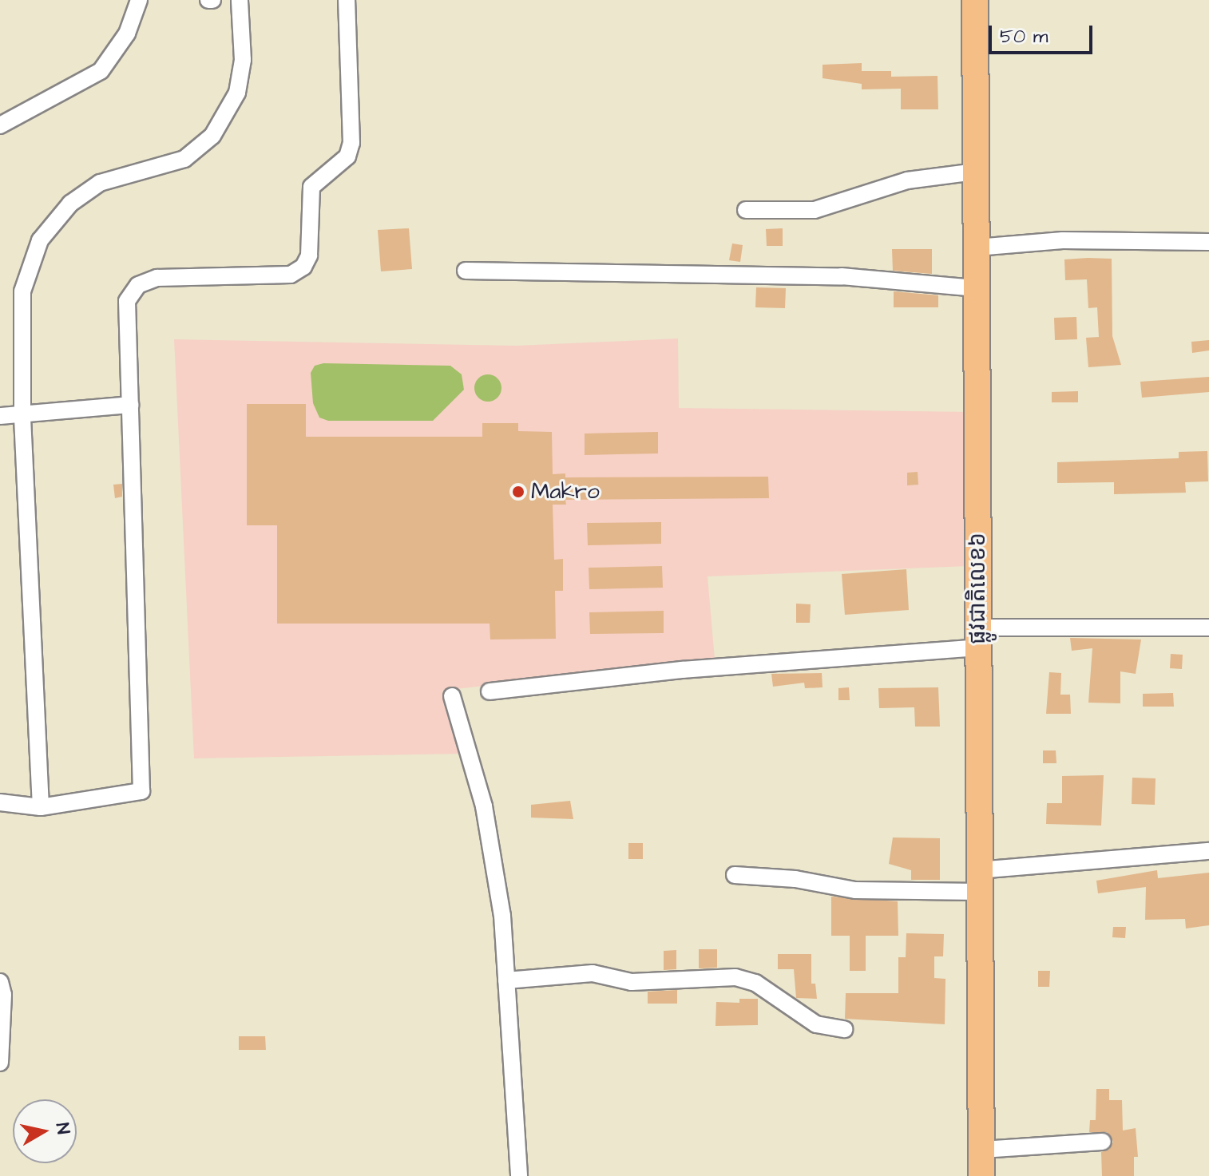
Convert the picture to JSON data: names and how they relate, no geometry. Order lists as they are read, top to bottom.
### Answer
{
  "streets": {
    "highway": ["ផ្លូវជាតិលេខ៦"]
  },
  "places": ["Makro"],
  "scale_bar": "50 m",
  "north": "right"
}
